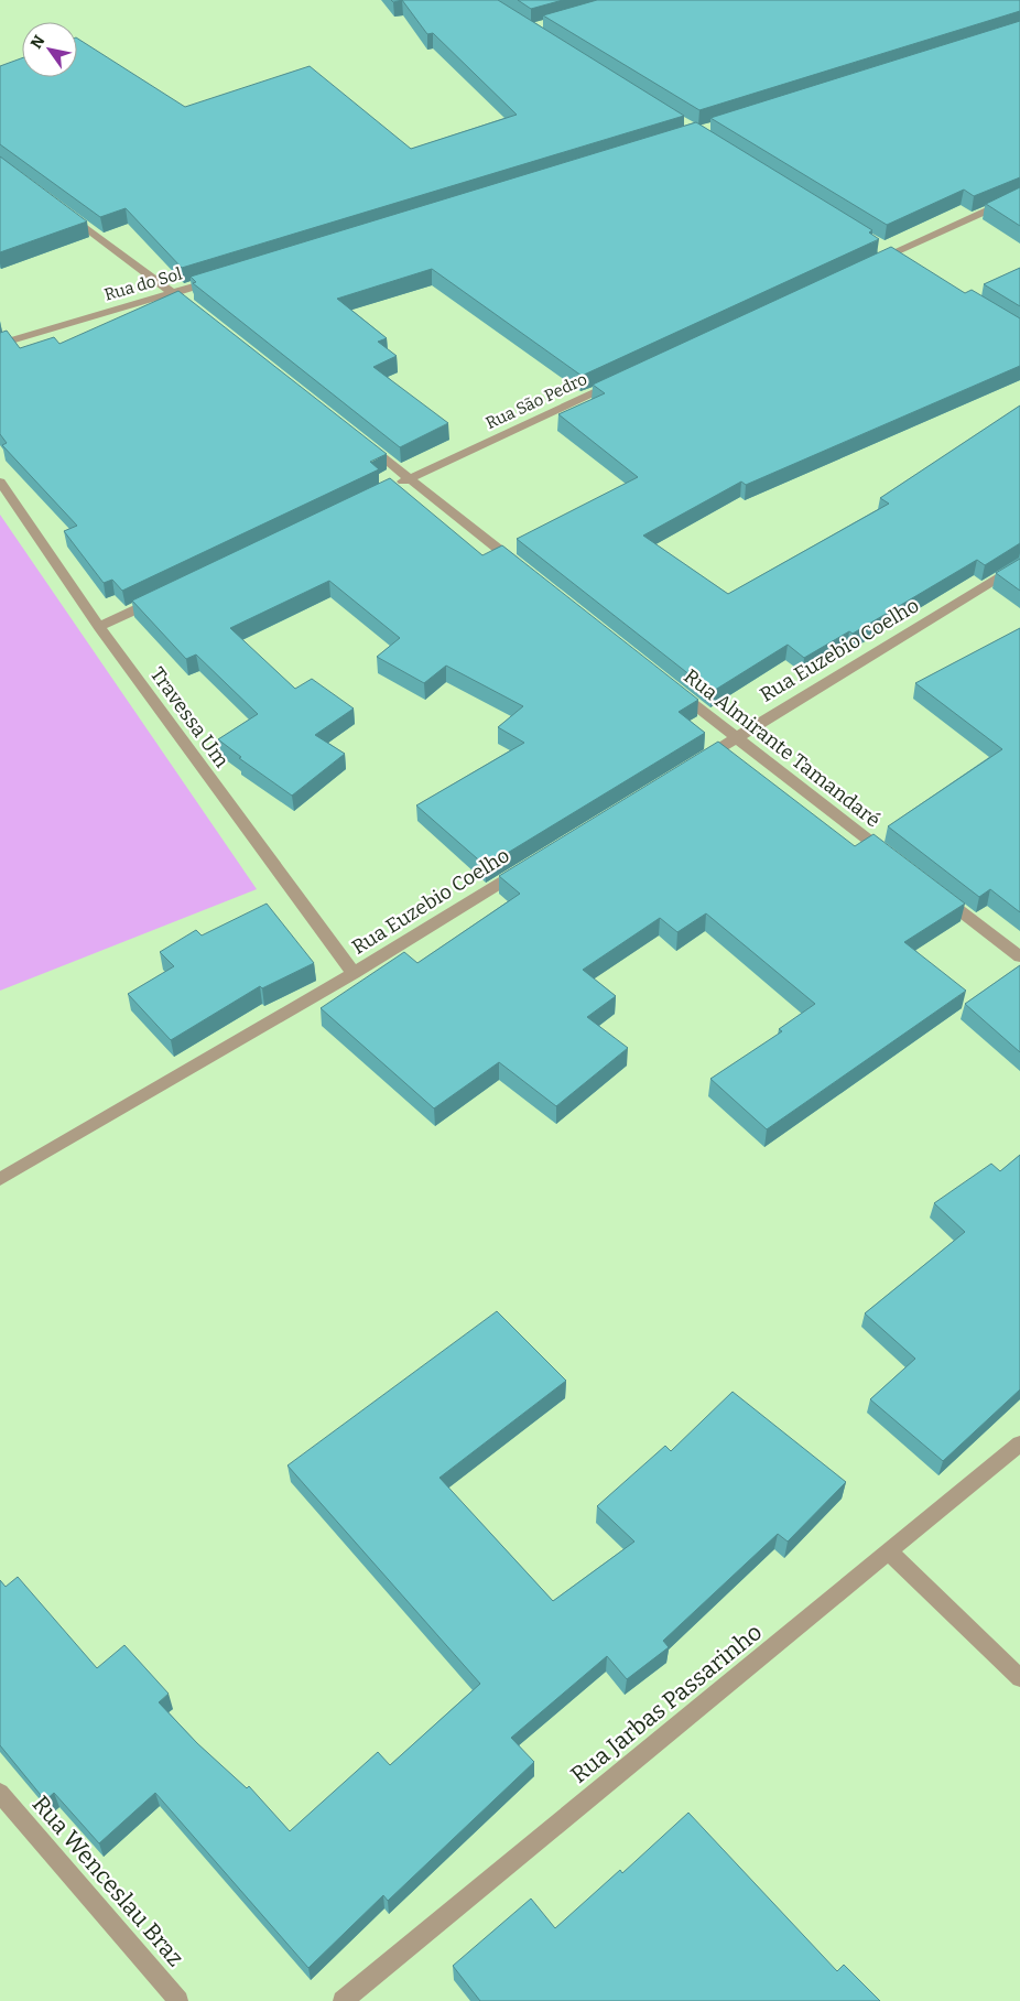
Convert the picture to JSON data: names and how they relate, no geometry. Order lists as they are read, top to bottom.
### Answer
{
  "streets": {
    "street": [
      "Rua do Sol",
      "Rua São Pedro",
      "Rua Euzebio Coelho",
      "Travessa Um",
      "Rua Almirante Tamandaré",
      "Rua Jarbas Passarinho",
      "Rua Wenceslau Braz"
    ]
  },
  "crossings": [
    ["Rua Euzebio Coelho", "Travessa Um"],
    ["Rua Euzebio Coelho", "Rua Almirante Tamandaré"]
  ],
  "north": "top left"
}
